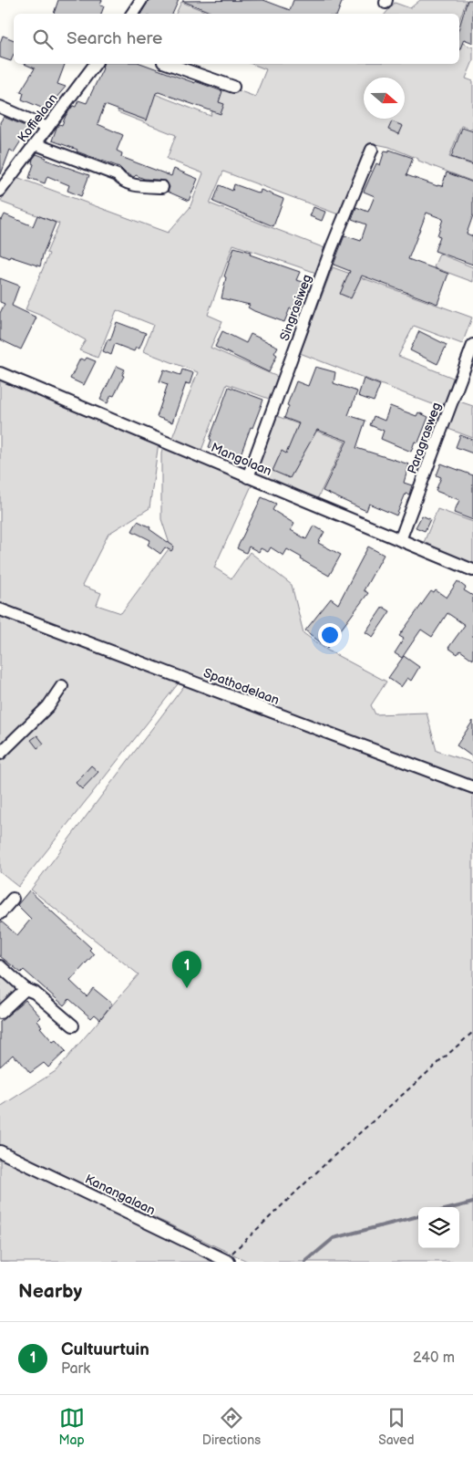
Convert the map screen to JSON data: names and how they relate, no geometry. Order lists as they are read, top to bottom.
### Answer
{
  "streets": {
    "street": [
      "Koffielaan",
      "Singrasiweg",
      "Paragrasweg",
      "Mangolaan",
      "Spathodelaan",
      "Kanangalaan"
    ]
  },
  "crossings": [
    ["Singrasiweg", "Mangolaan"],
    ["Paragrasweg", "Mangolaan"]
  ],
  "north": "right",
  "page": {
    "search": "Search here",
    "pins": "1",
    "heading": "Nearby",
    "list": [
      {
        "mark": "1",
        "name": "Cultuurtuin",
        "note": "Park",
        "value": "240 m"
      }
    ],
    "nav": ["Map", "Directions", "Saved"]
  }
}
